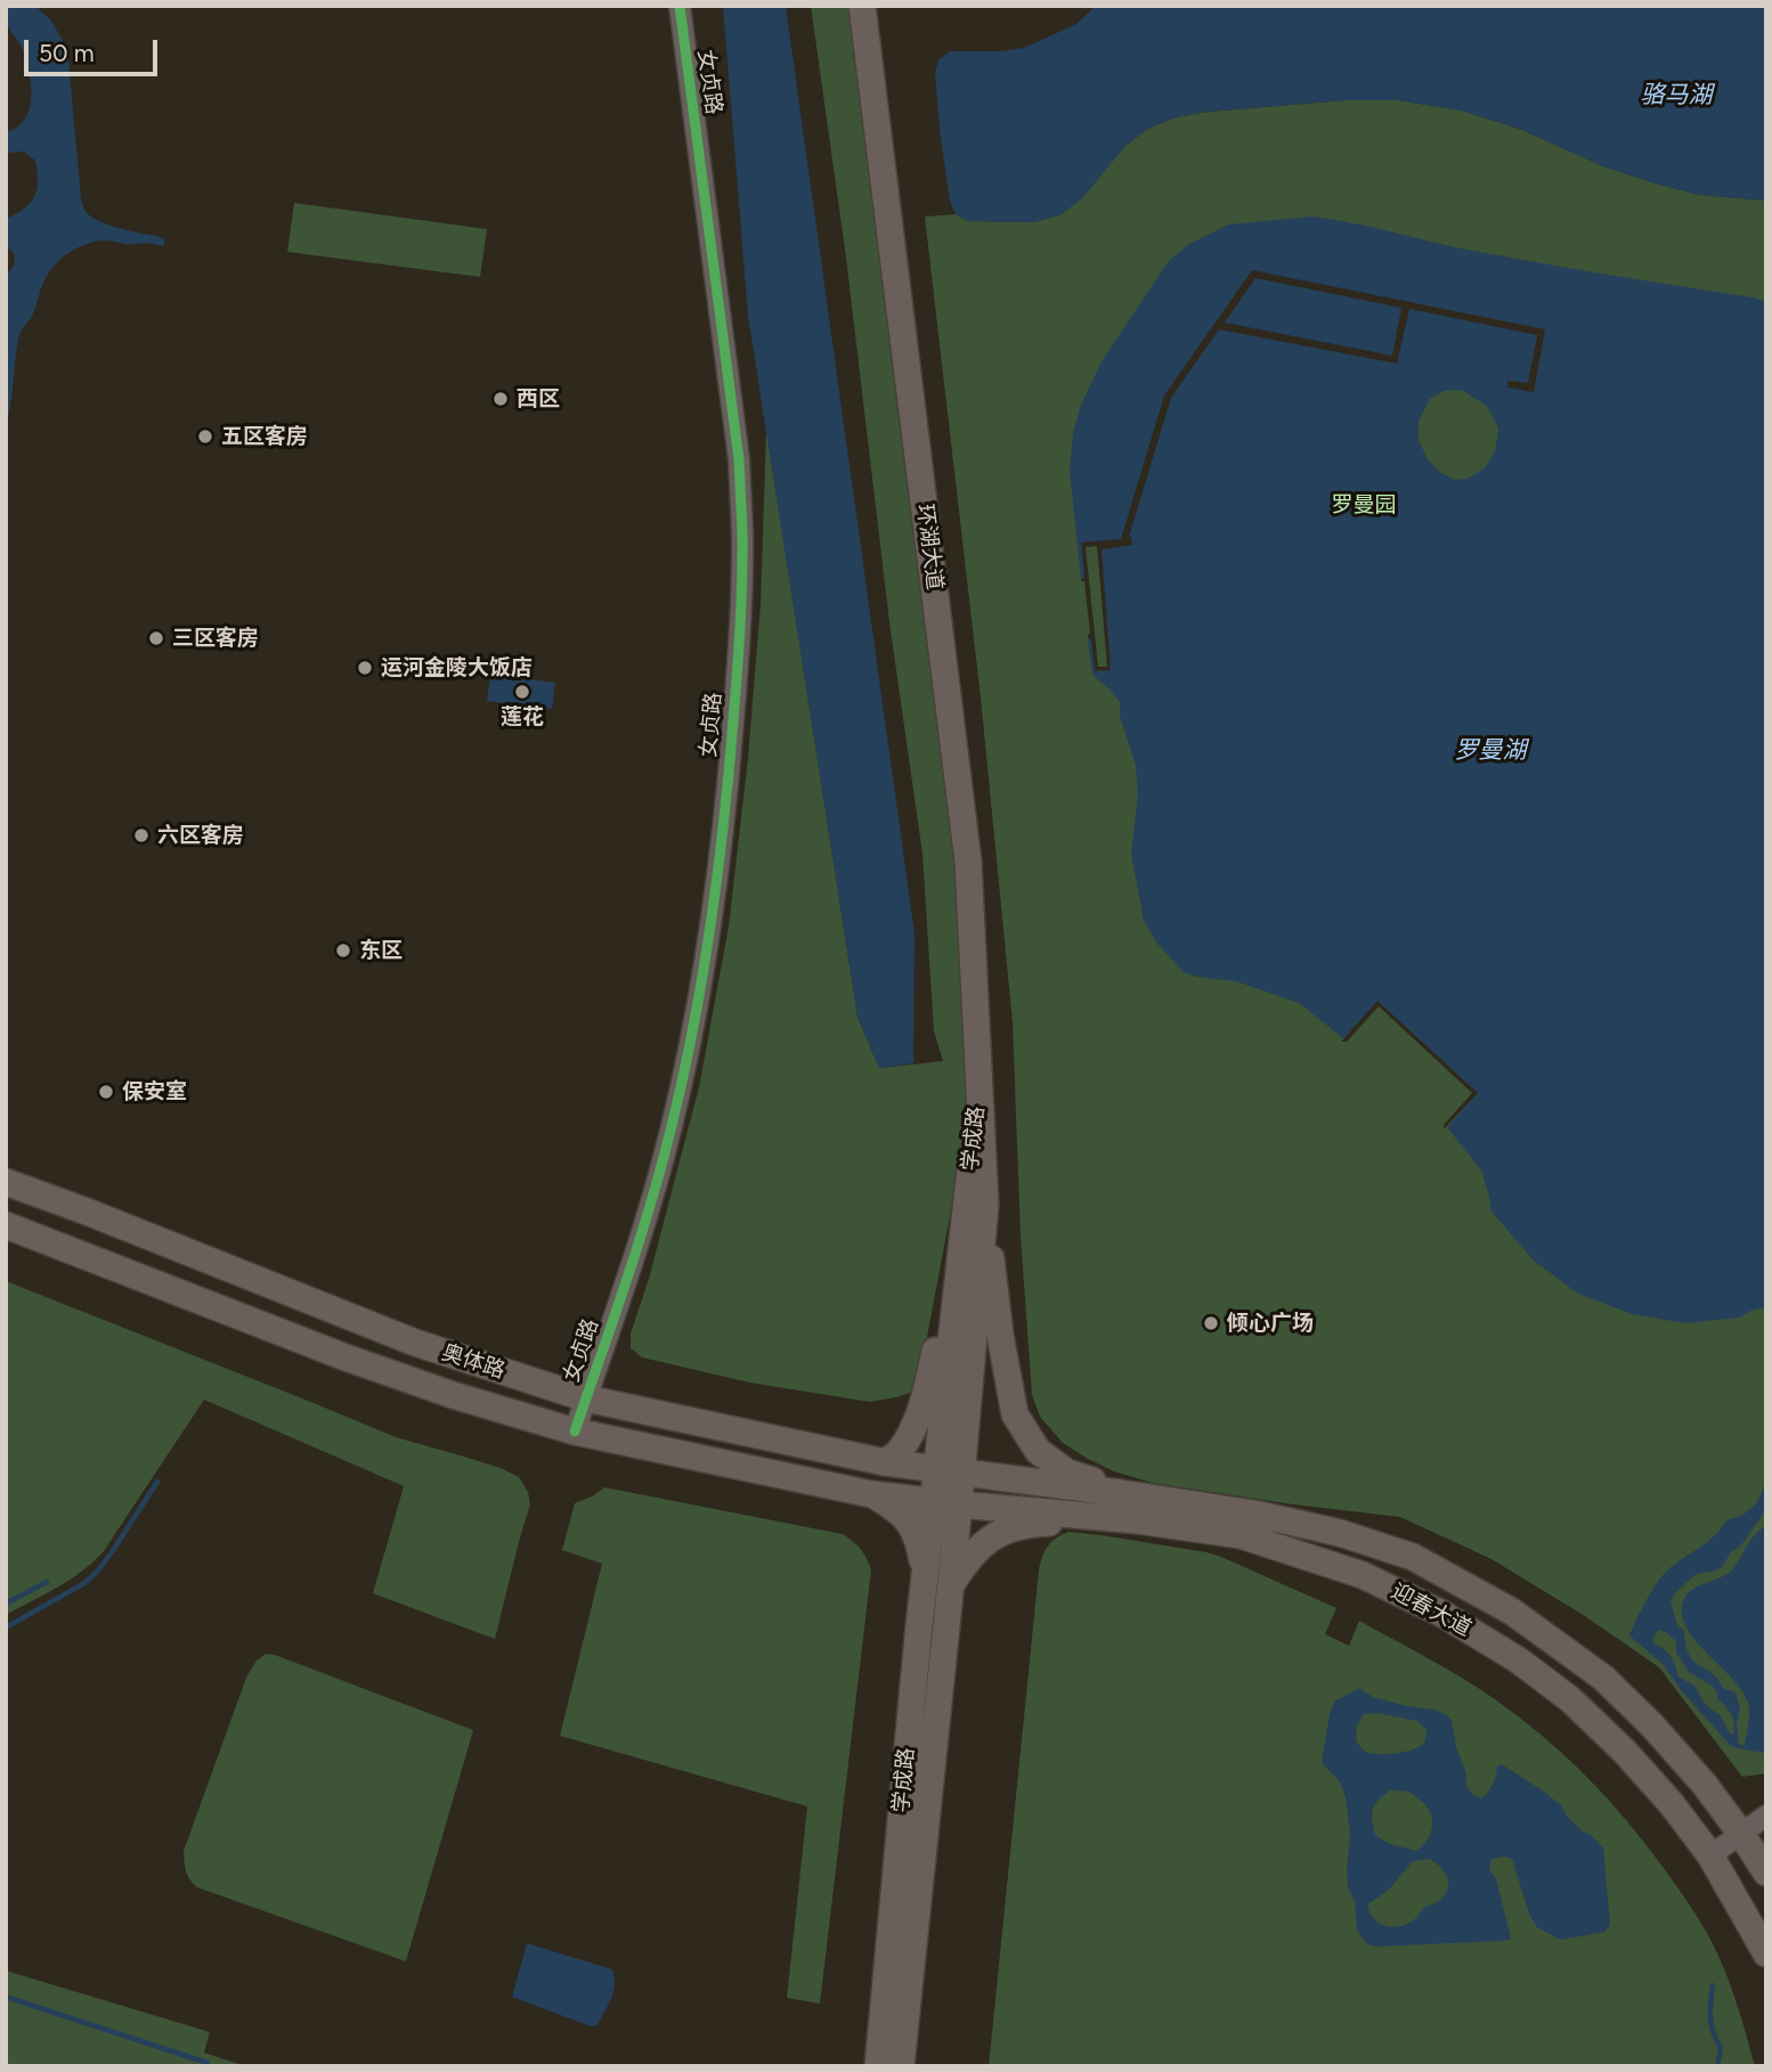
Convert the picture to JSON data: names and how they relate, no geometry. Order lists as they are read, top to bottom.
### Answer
{
  "streets": {
    "main road": [
      "环湖大道",
      "学成路",
      "奥体路",
      "迎春大道"
    ],
    "street": ["女贞路"]
  },
  "crossings": [
    ["女贞路", "奥体路"],
    ["环湖大道", "学成路"],
    ["学成路", "奥体路"],
    ["学成路", "迎春大道"],
    ["奥体路", "迎春大道"]
  ],
  "water": ["骆马湖", "罗曼湖"],
  "parks": ["罗曼园"],
  "places": [
    "西区",
    "五区客房",
    "三区客房",
    "运河金陵大饭店",
    "莲花",
    "六区客房",
    "东区",
    "保安室",
    "倾心广场"
  ],
  "scale_bar": "50 m"
}
